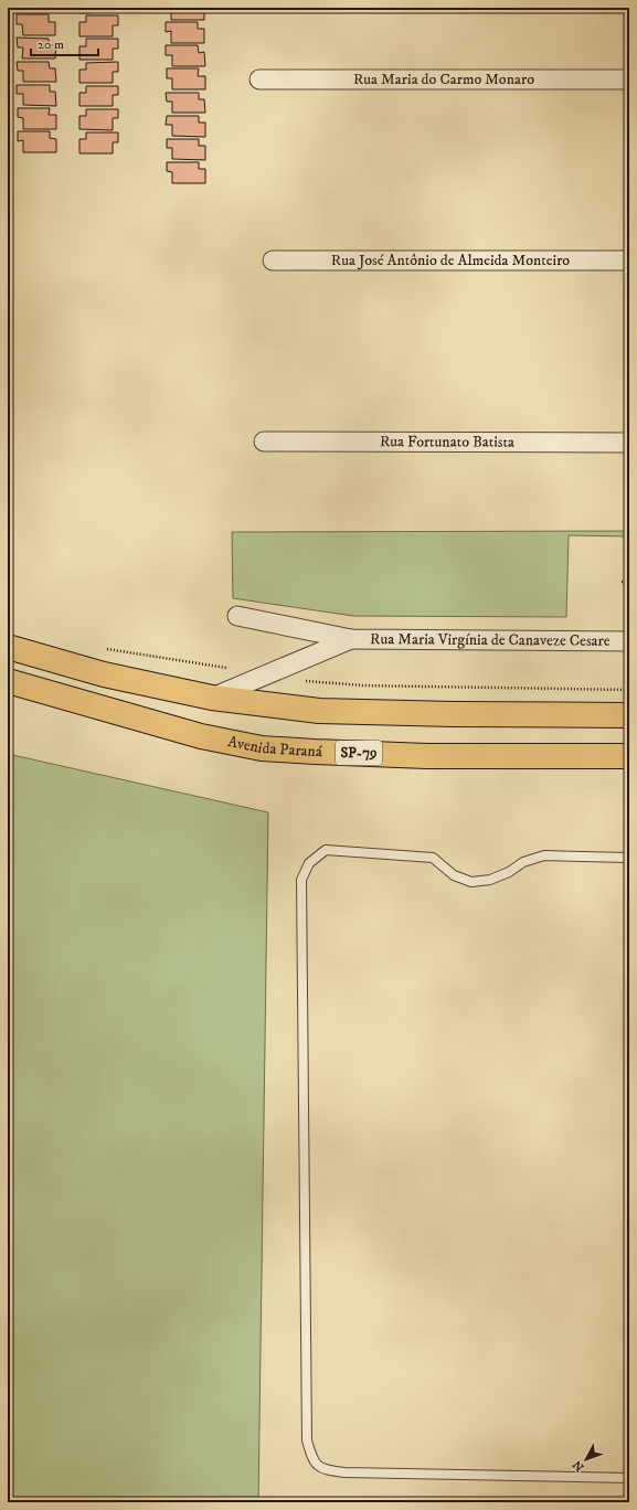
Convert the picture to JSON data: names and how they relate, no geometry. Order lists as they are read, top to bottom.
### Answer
{
  "streets": {
    "main road": ["Avenida Paraná", "SP-79"],
    "street": [
      "Rua Maria do Carmo Monaro",
      "Rua José Antônio de Almeida Monteiro",
      "Rua Fortunato Batista",
      "Rua Maria Virgínia de Canaveze Cesare"
    ]
  },
  "scale_bar": "20 m",
  "north": "bottom left"
}
